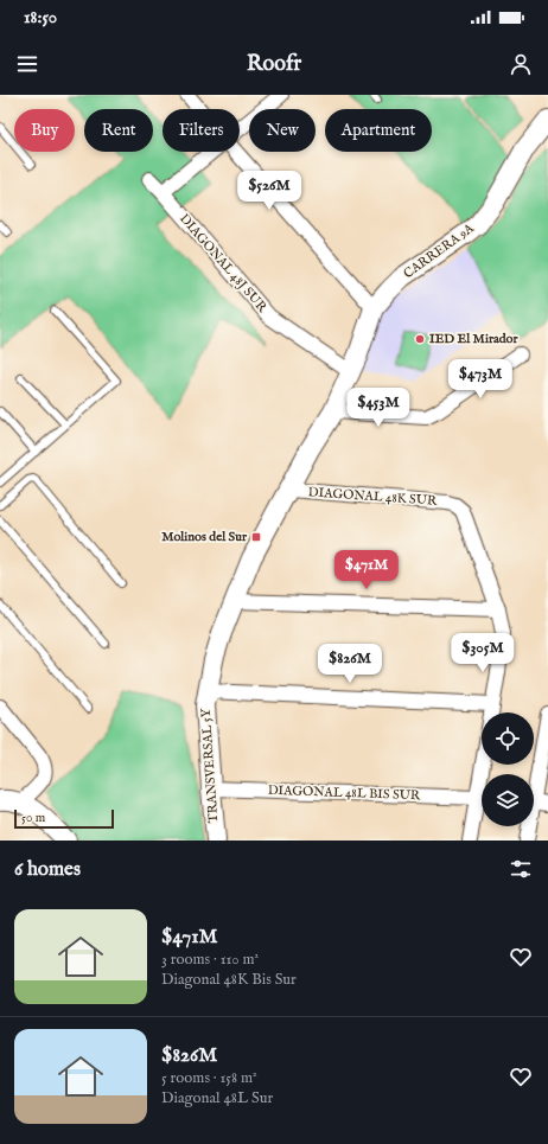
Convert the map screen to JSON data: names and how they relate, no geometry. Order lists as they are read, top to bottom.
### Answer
{
  "streets": {
    "street": [
      "CARRERA 9A",
      "DIAGONAL 48J SUR",
      "DIAGONAL 48K SUR",
      "TRANSVERSAL 5Y",
      "DIAGONAL 48L BIS SUR"
    ]
  },
  "crossings": [
    ["CARRERA 9A", "TRANSVERSAL 5Y"],
    ["DIAGONAL 48J SUR", "TRANSVERSAL 5Y"],
    ["DIAGONAL 48K SUR", "TRANSVERSAL 5Y"],
    ["TRANSVERSAL 5Y", "DIAGONAL 48L BIS SUR"]
  ],
  "places": {
    "other": ["IED El Mirador"],
    "transit": ["Molinos del Sur"]
  },
  "scale_bar": "50 m",
  "page": {
    "status": "18:50",
    "header": "Roofr",
    "chip": [
      "Buy",
      "Rent",
      "Filters",
      "New",
      "Apartment"
    ],
    "price": [
      "$526M",
      "$473M",
      "$453M",
      "$471M",
      "$305M",
      "$826M"
    ],
    "scale": "50 m",
    "heading": "6 homes",
    "list": [
      {
        "name": "$471M",
        "note": "3 rooms · 110 m² · Diagonal 48K Bis Sur"
      },
      {
        "name": "$826M",
        "note": "5 rooms · 158 m² · Diagonal 48L Sur"
      }
    ]
  }
}
